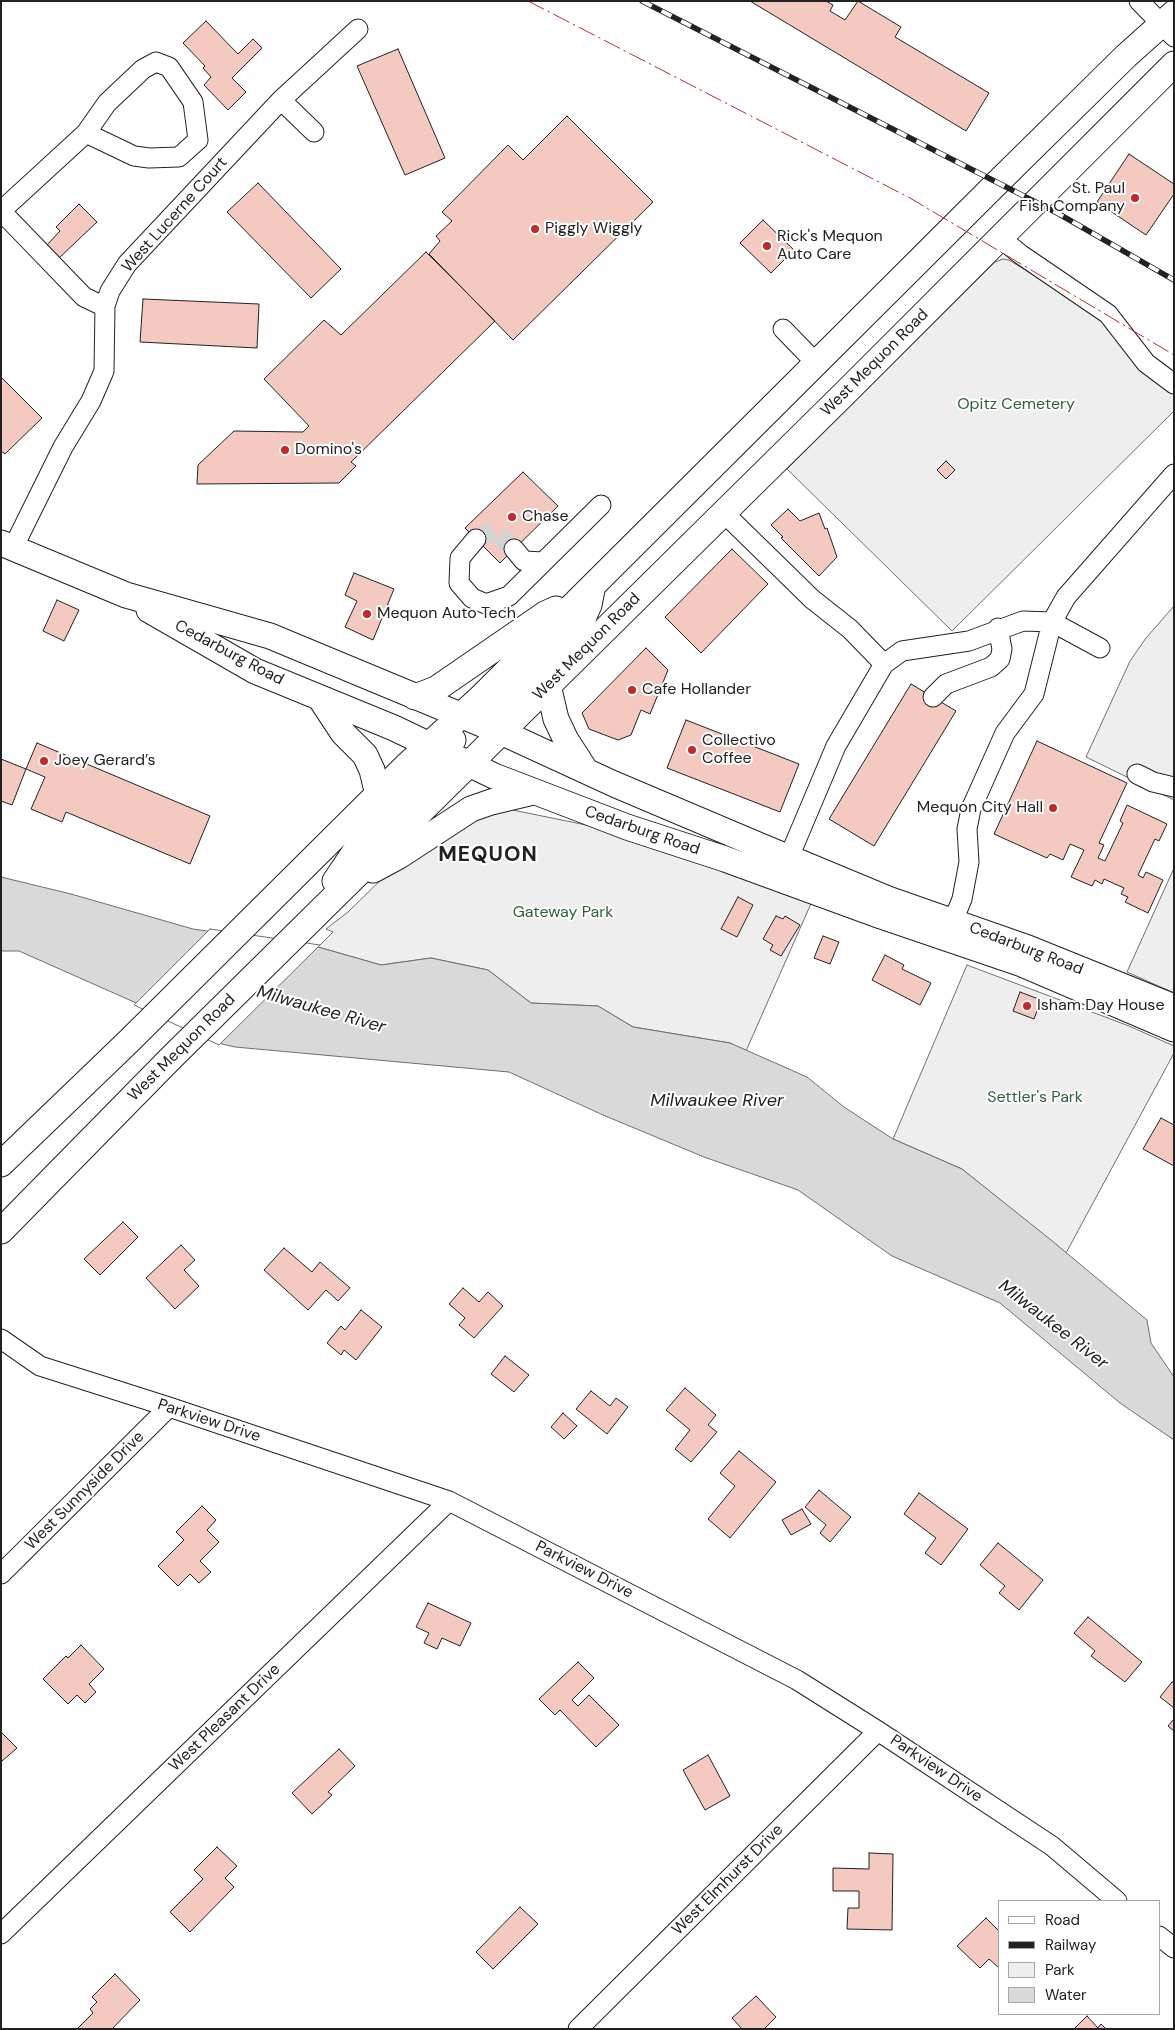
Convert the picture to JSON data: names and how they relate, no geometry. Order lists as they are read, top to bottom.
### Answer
{
  "streets": {
    "main road": ["West Mequon Road", "Cedarburg Road"],
    "street": [
      "West Lucerne Court",
      "Parkview Drive",
      "West Sunnyside Drive",
      "West Pleasant Drive",
      "West Elmhurst Drive"
    ]
  },
  "crossings": [
    ["West Lucerne Court", "Cedarburg Road"],
    ["West Mequon Road", "Cedarburg Road"],
    ["Parkview Drive", "West Sunnyside Drive"],
    ["Parkview Drive", "West Pleasant Drive"],
    ["Parkview Drive", "West Elmhurst Drive"]
  ],
  "districts": ["MEQUON"],
  "water": ["Milwaukee River"],
  "parks": ["Opitz Cemetery", "Gateway Park", "Settler's Park"],
  "places": [
    "St. Paul Fish Company",
    "Piggly Wiggly",
    "Rick's Mequon Auto Care",
    "Domino's",
    "Chase",
    "Mequon Auto Tech",
    "Cafe Hollander",
    "Collectivo Coffee",
    "Joey Gerard’s",
    "Mequon City Hall",
    "Isham Day House"
  ],
  "legend": [
    "Road",
    "Railway",
    "Park",
    "Water"
  ]
}
